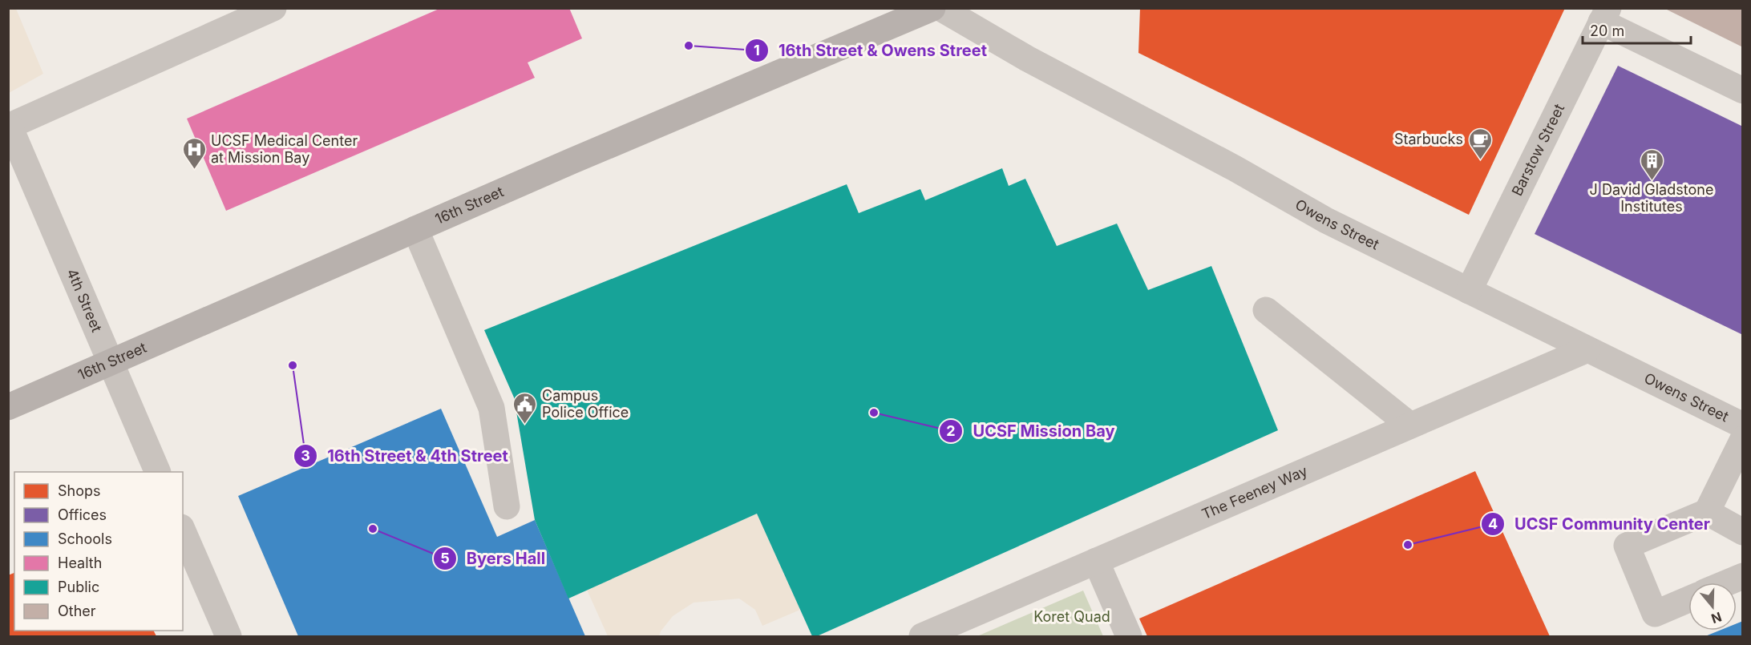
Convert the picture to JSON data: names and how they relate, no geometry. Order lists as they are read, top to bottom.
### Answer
{
  "streets": {
    "main road": ["16th Street"],
    "street": [
      "Barstow Street",
      "Owens Street",
      "4th Street",
      "The Feeney Way"
    ]
  },
  "crossings": [
    ["Barstow Street", "Owens Street"],
    ["16th Street", "4th Street"],
    ["Owens Street", "The Feeney Way"]
  ],
  "parks": ["Koret Quad"],
  "places": {
    "other": [
      "16th Street & Owens Street",
      "16th Street & 4th Street",
      "UCSF Mission Bay",
      "Byers Hall",
      "UCSF Community Center"
    ],
    "cafe": ["Starbucks"],
    "hospital": ["UCSF Medical Center at Mission Bay"],
    "building": ["J David Gladstone Institutes"],
    "public building": ["Campus Police Office"]
  },
  "legend": [
    "Shops",
    "Offices",
    "Schools",
    "Health",
    "Public",
    "Other"
  ],
  "scale_bar": "20 m",
  "north": "bottom"
}
